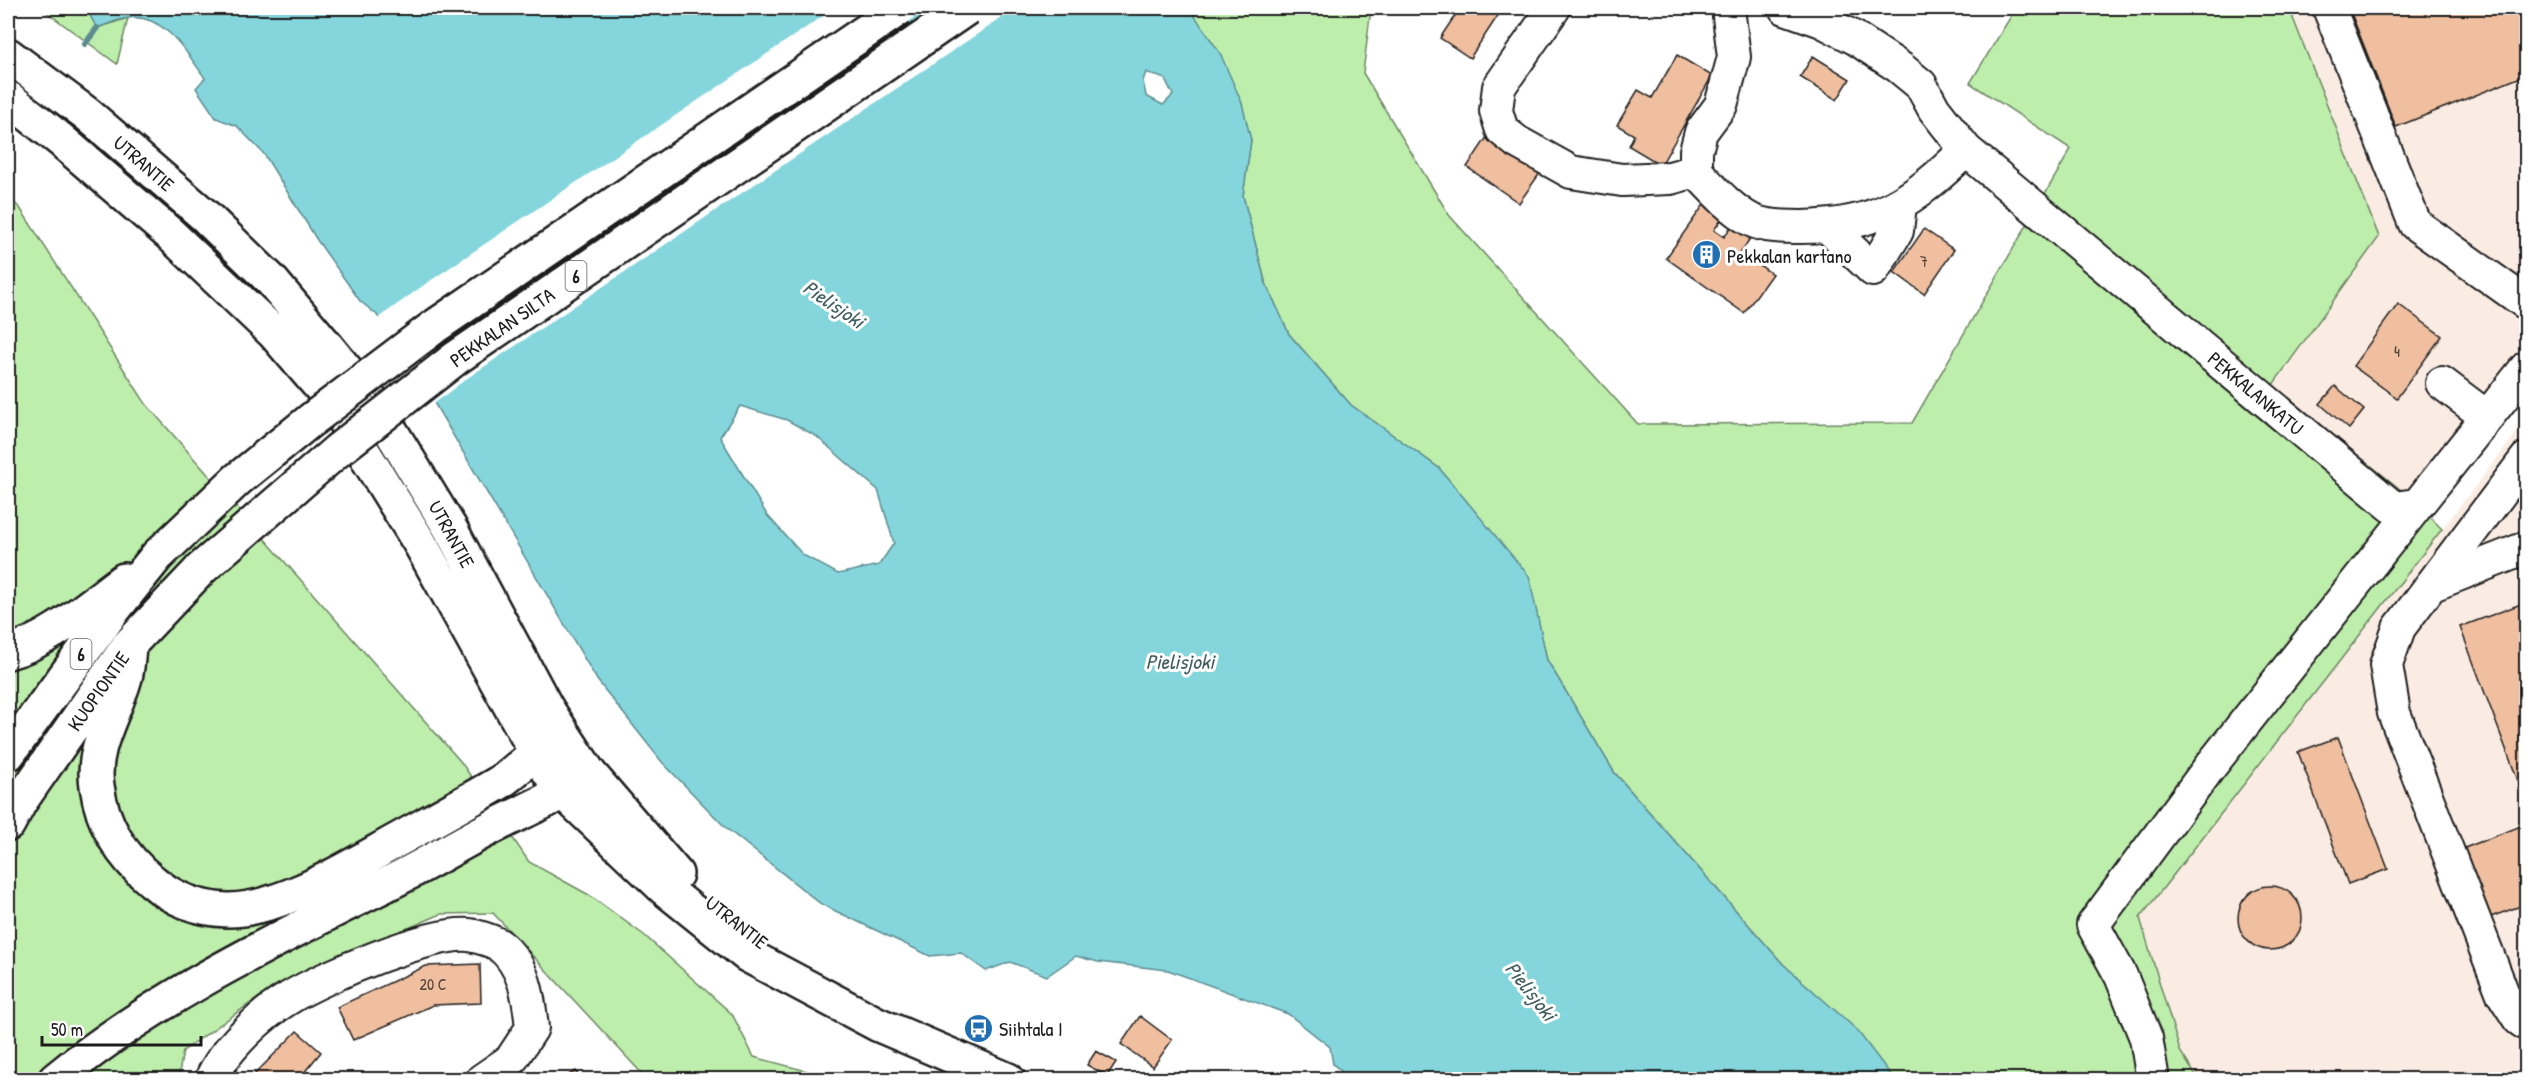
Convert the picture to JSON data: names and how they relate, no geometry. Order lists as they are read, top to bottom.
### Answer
{
  "streets": {
    "main road": [
      "UTRANTIE",
      "6",
      "PEKKALAN SILTA",
      "KUOPIONTIE"
    ],
    "street": ["PEKKALANKATU"]
  },
  "crossings": [
    ["PEKKALAN SILTA", "KUOPIONTIE"]
  ],
  "water": ["Pielisjoki"],
  "places": {
    "building": ["Pekkalan kartano"],
    "bus stop": ["Siihtala I"]
  },
  "house_numbers": ["7", "4", "20 C"],
  "scale_bar": "50 m"
}
